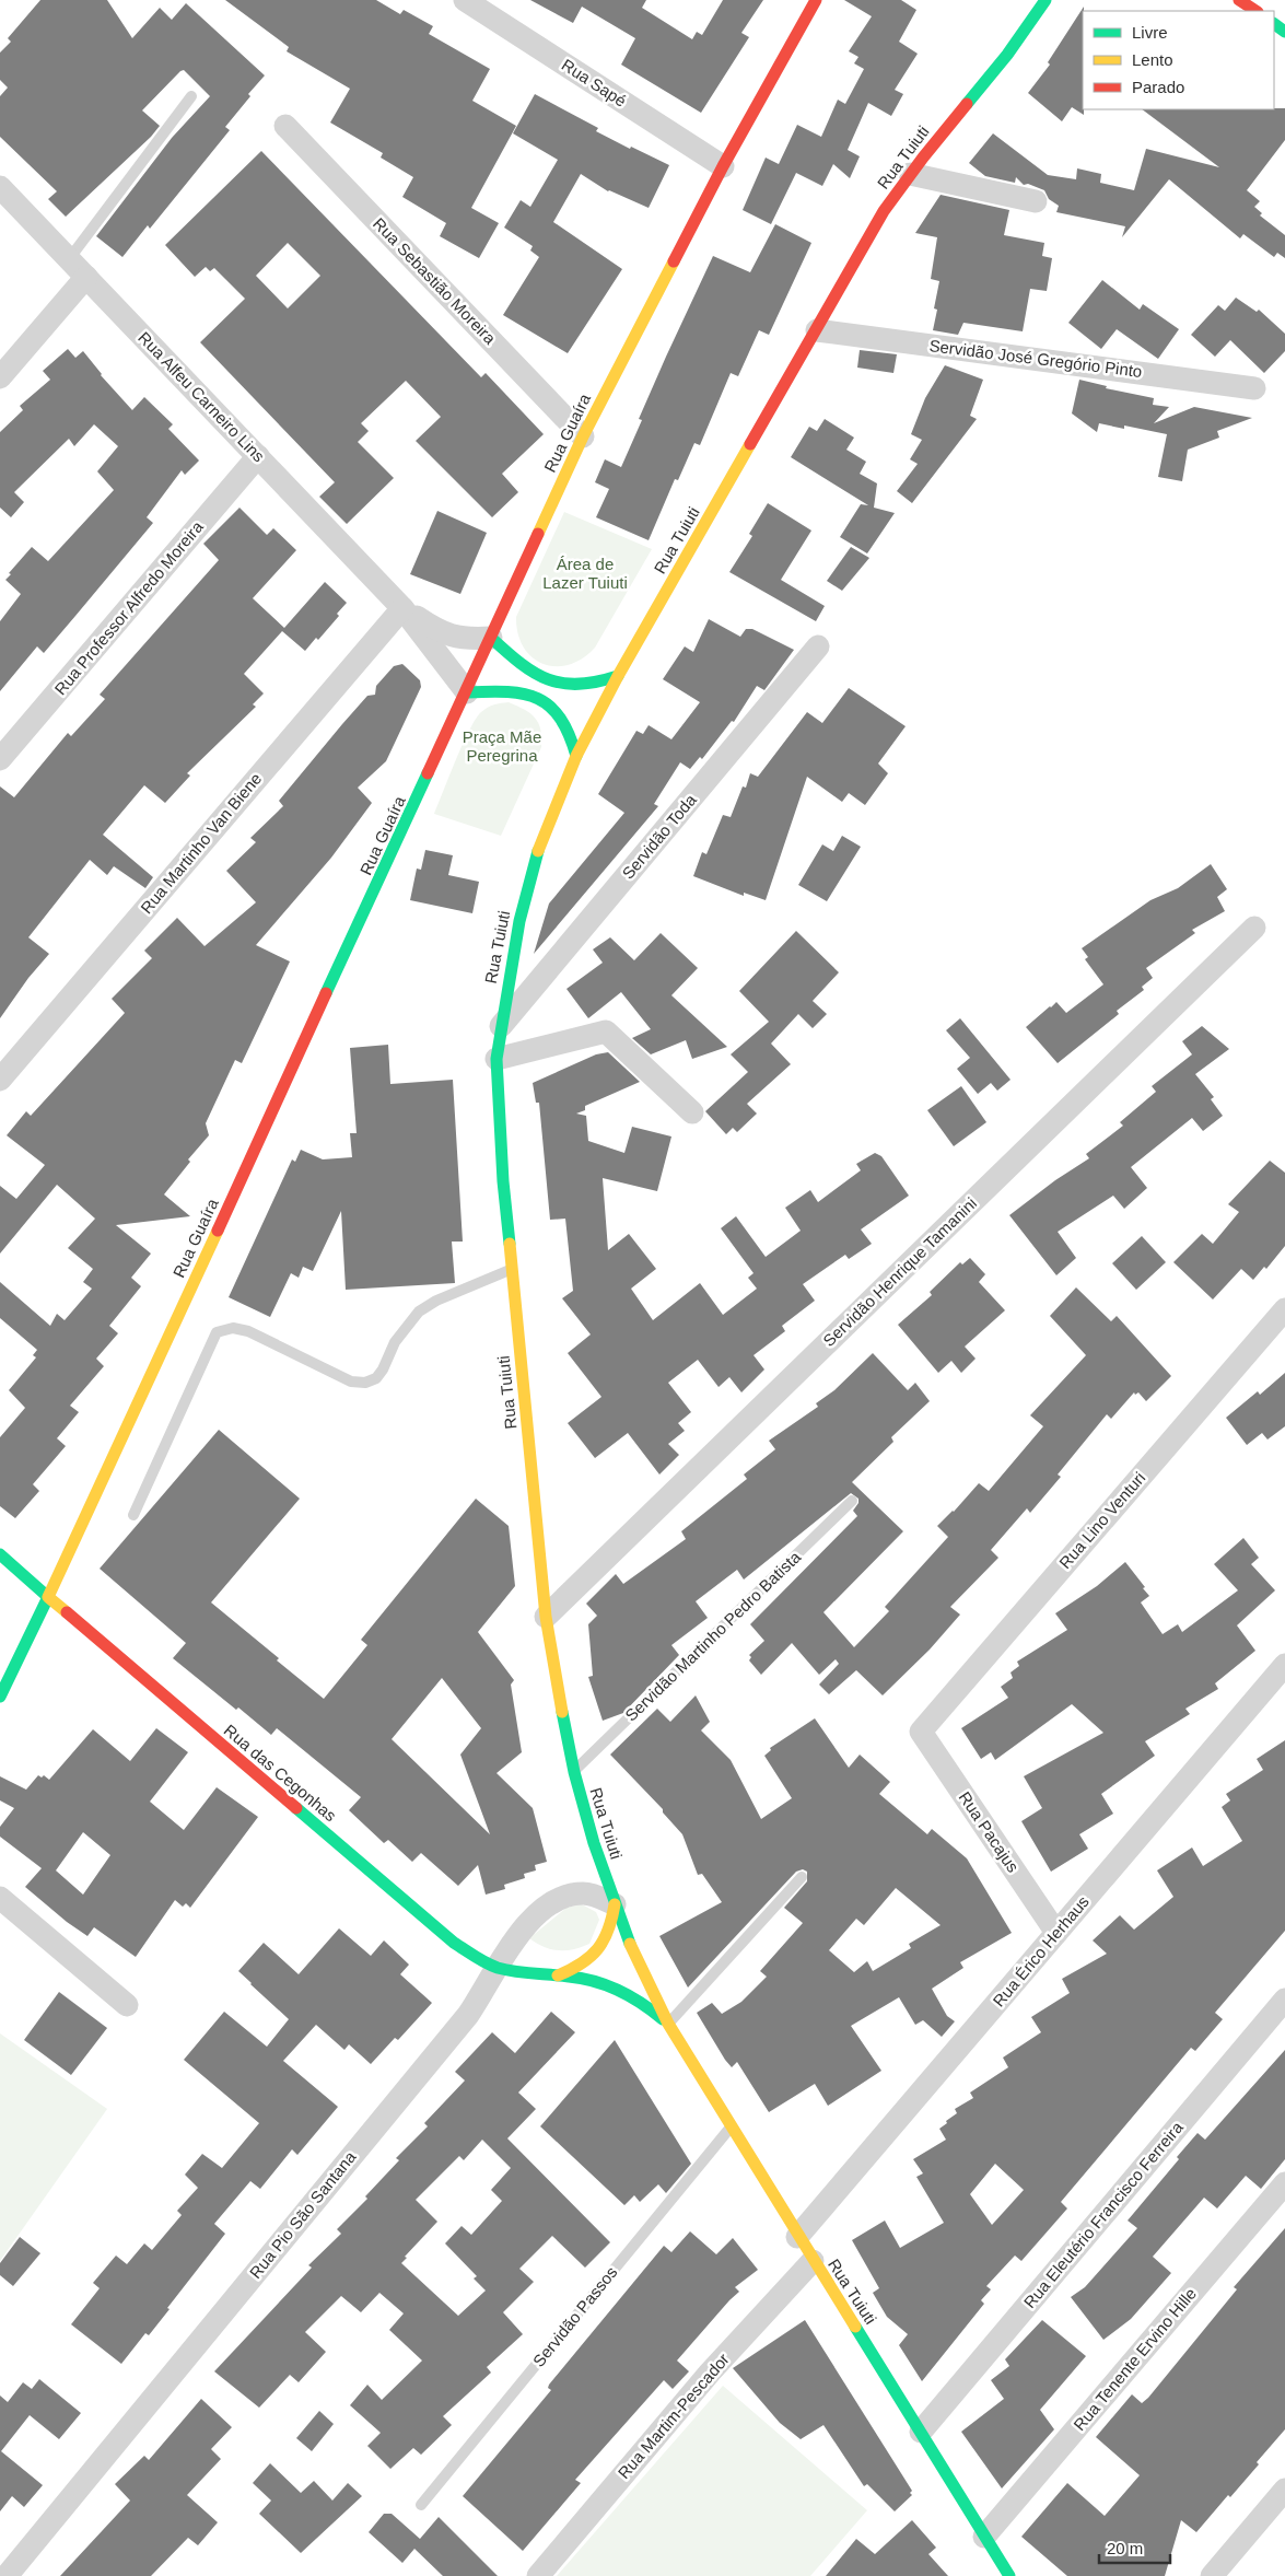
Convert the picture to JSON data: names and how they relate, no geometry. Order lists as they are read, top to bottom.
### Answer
{
  "streets": {
    "main road": ["Rua Tuiuti", "Rua Guaíra", "Rua das Cegonhas"],
    "street": [
      "Rua Sapé",
      "Rua Sebastião Moreira",
      "Servidão José Gregório Pinto",
      "Rua Alfeu Carneiro Lins",
      "Rua Professor Alfredo Moreira",
      "Servidão Toda",
      "Rua Martinho Van Biene",
      "Servidão Henrique Tamanini",
      "Rua Lino Venturi",
      "Rua Pacajus",
      "Rua Érico Herhaus",
      "Rua Pio São Santana",
      "Rua Eleutério Francisco Ferreira",
      "Rua Tenente Ervino Hille",
      "Rua Martim-Pescador"
    ],
    "lane": ["Servidão Martinho Pedro Batista", "Servidão Passos"]
  },
  "crossings": [
    ["Rua Sapé", "Rua Guaíra"],
    ["Rua Tuiuti", "Servidão José Gregório Pinto"],
    ["Rua Tuiuti", "Servidão Toda"],
    ["Rua Tuiuti", "Servidão Henrique Tamanini"],
    ["Rua Tuiuti", "Servidão Martinho Pedro Batista"],
    ["Rua Tuiuti", "Rua das Cegonhas"],
    ["Rua Tuiuti", "Rua Érico Herhaus"],
    ["Rua Tuiuti", "Rua Pio São Santana"],
    ["Rua Tuiuti", "Rua Eleutério Francisco Ferreira"],
    ["Rua Tuiuti", "Servidão Passos"],
    ["Rua Tuiuti", "Rua Tenente Ervino Hille"],
    ["Rua Tuiuti", "Rua Martim-Pescador"],
    ["Rua Sebastião Moreira", "Rua Guaíra"],
    ["Rua Alfeu Carneiro Lins", "Rua Guaíra"],
    ["Rua Alfeu Carneiro Lins", "Rua Professor Alfredo Moreira"],
    ["Rua Alfeu Carneiro Lins", "Rua Martinho Van Biene"],
    ["Rua Guaíra", "Rua das Cegonhas"],
    ["Rua Lino Venturi", "Rua Pacajus"],
    ["Rua das Cegonhas", "Rua Pio São Santana"],
    ["Rua Pacajus", "Rua Érico Herhaus"]
  ],
  "parks": ["Área de Lazer Tuiuti", "Praça Mãe Peregrina"],
  "legend": ["Livre", "Lento", "Parado"],
  "scale_bar": "20 m"
}
